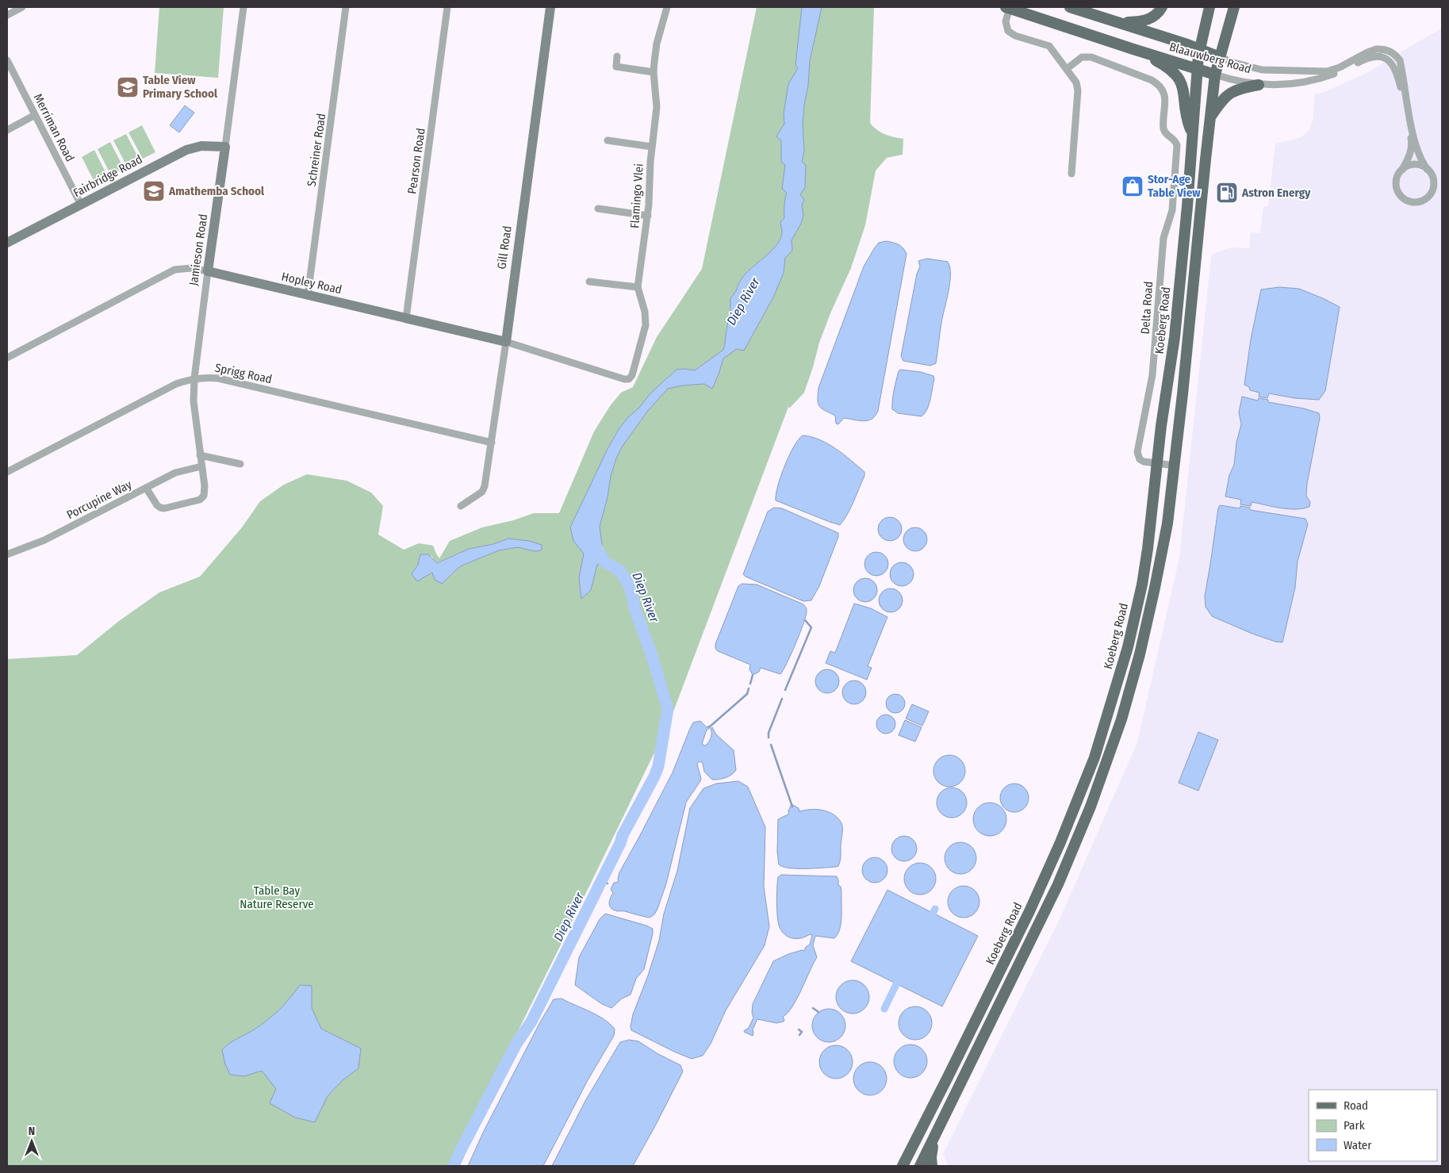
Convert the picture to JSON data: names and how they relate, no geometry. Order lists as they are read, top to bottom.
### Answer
{
  "streets": {
    "main road": ["Blaauwberg Road", "Koeberg Road"],
    "street": [
      "Merriman Road",
      "Schreiner Road",
      "Pearson Road",
      "Fairbridge Road",
      "Flamingo Vlei",
      "Gill Road",
      "Jamieson Road",
      "Hopley Road",
      "Delta Road",
      "Sprigg Road",
      "Porcupine Way"
    ]
  },
  "crossings": [
    ["Blaauwberg Road", "Koeberg Road"],
    ["Merriman Road", "Fairbridge Road"],
    ["Schreiner Road", "Hopley Road"],
    ["Pearson Road", "Hopley Road"],
    ["Fairbridge Road", "Jamieson Road"],
    ["Flamingo Vlei", "Hopley Road"],
    ["Gill Road", "Hopley Road"],
    ["Gill Road", "Sprigg Road"],
    ["Jamieson Road", "Hopley Road"],
    ["Jamieson Road", "Sprigg Road"],
    ["Jamieson Road", "Porcupine Way"],
    ["Delta Road", "Koeberg Road"]
  ],
  "water": ["Diep River"],
  "parks": ["Table Bay Nature Reserve"],
  "places": {
    "school or university": ["Table View Primary School", "Amathemba School"],
    "shop": ["Stor-Age Table View"],
    "fuel station": ["Astron Energy"]
  },
  "legend": ["Road", "Park", "Water"],
  "north": "top"
}
